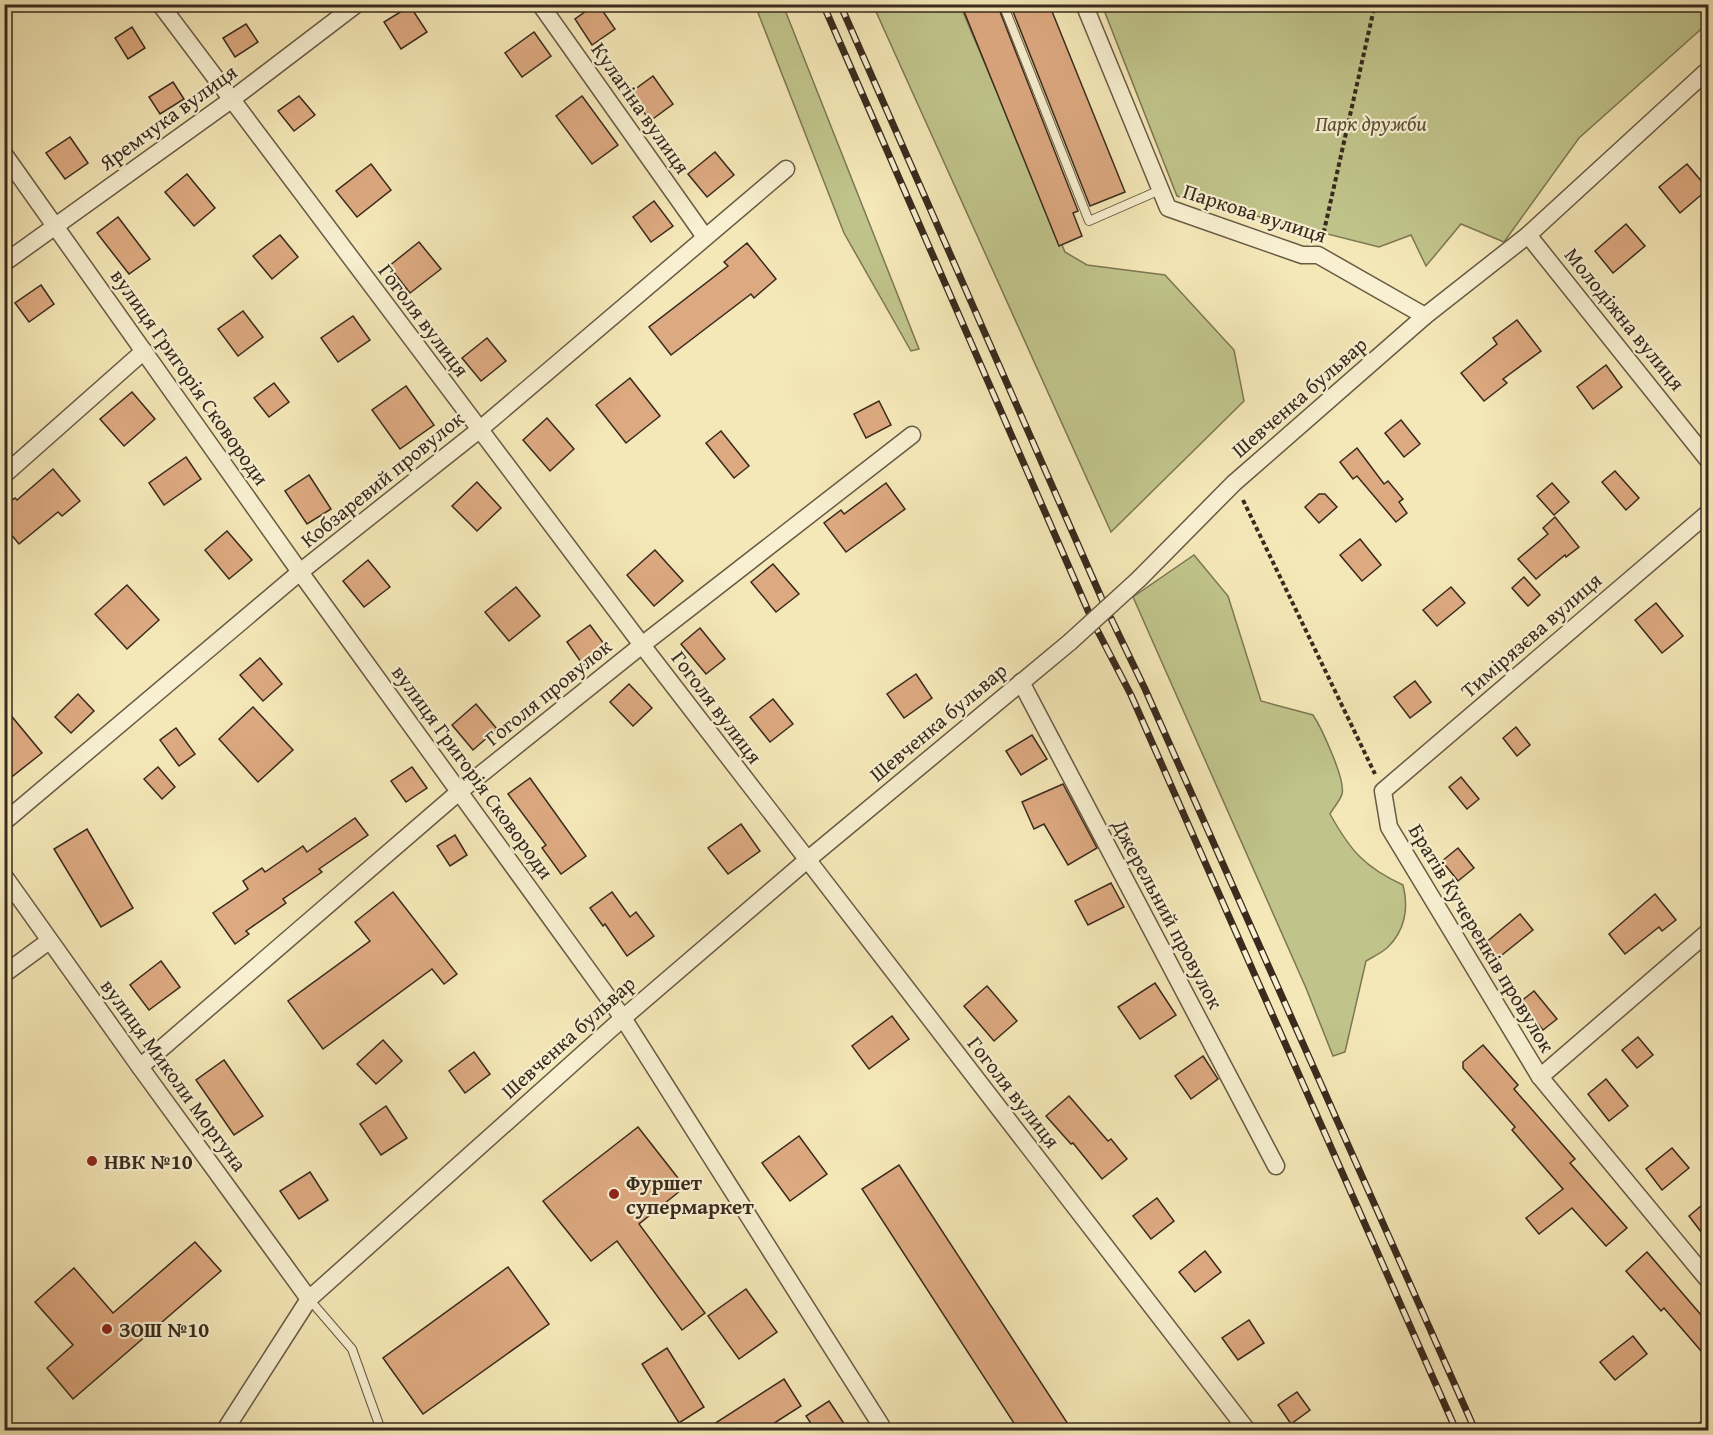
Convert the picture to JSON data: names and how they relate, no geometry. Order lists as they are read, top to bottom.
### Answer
{
  "streets": {
    "street": [
      "Кулагіна вулиця",
      "Яремчука вулиця",
      "Паркова вулиця",
      "Молодіжна вулиця",
      "Гоголя вулиця",
      "вулиця Григорія Сковороди",
      "Шевченка бульвар",
      "Кобзаревий провулок",
      "Тимірязєва вулиця",
      "Гоголя провулок",
      "Джерельний провулок",
      "Братів Кучеренків провулок",
      "вулиця Миколи Моргуна"
    ]
  },
  "crossings": [
    ["Кулагіна вулиця", "Кобзаревий провулок"],
    ["Яремчука вулиця", "Гоголя вулиця"],
    ["Яремчука вулиця", "вулиця Григорія Сковороди"],
    ["Паркова вулиця", "Шевченка бульвар"],
    ["Молодіжна вулиця", "Шевченка бульвар"],
    ["Гоголя вулиця", "Шевченка бульвар"],
    ["Гоголя вулиця", "Кобзаревий провулок"],
    ["Гоголя вулиця", "Гоголя провулок"],
    ["вулиця Григорія Сковороди", "Шевченка бульвар"],
    ["вулиця Григорія Сковороди", "Кобзаревий провулок"],
    ["вулиця Григорія Сковороди", "Гоголя провулок"],
    ["Шевченка бульвар", "Джерельний провулок"],
    ["Шевченка бульвар", "вулиця Миколи Моргуна"],
    ["Тимірязєва вулиця", "Братів Кучеренків провулок"],
    ["Гоголя провулок", "вулиця Миколи Моргуна"]
  ],
  "parks": ["Парк дружби"],
  "places": ["НВК №10", "Фуршет супермаркет", "ЗОШ №10"]
}
